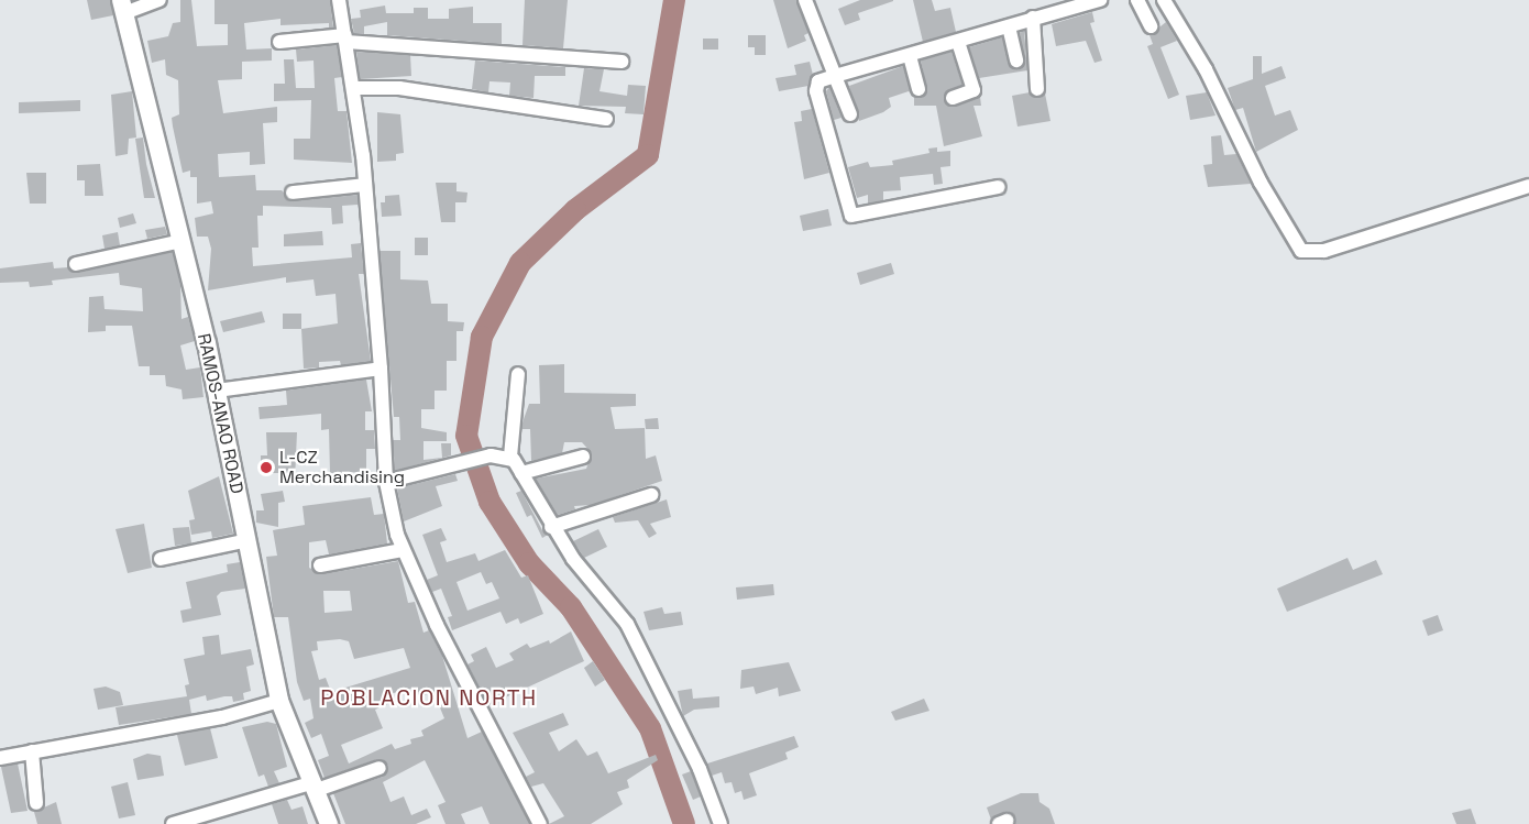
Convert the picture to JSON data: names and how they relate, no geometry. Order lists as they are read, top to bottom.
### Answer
{
  "streets": {
    "main road": ["RAMOS-ANAO ROAD"]
  },
  "districts": ["POBLACION NORTH"],
  "places": ["L-CZ Merchandising"]
}
